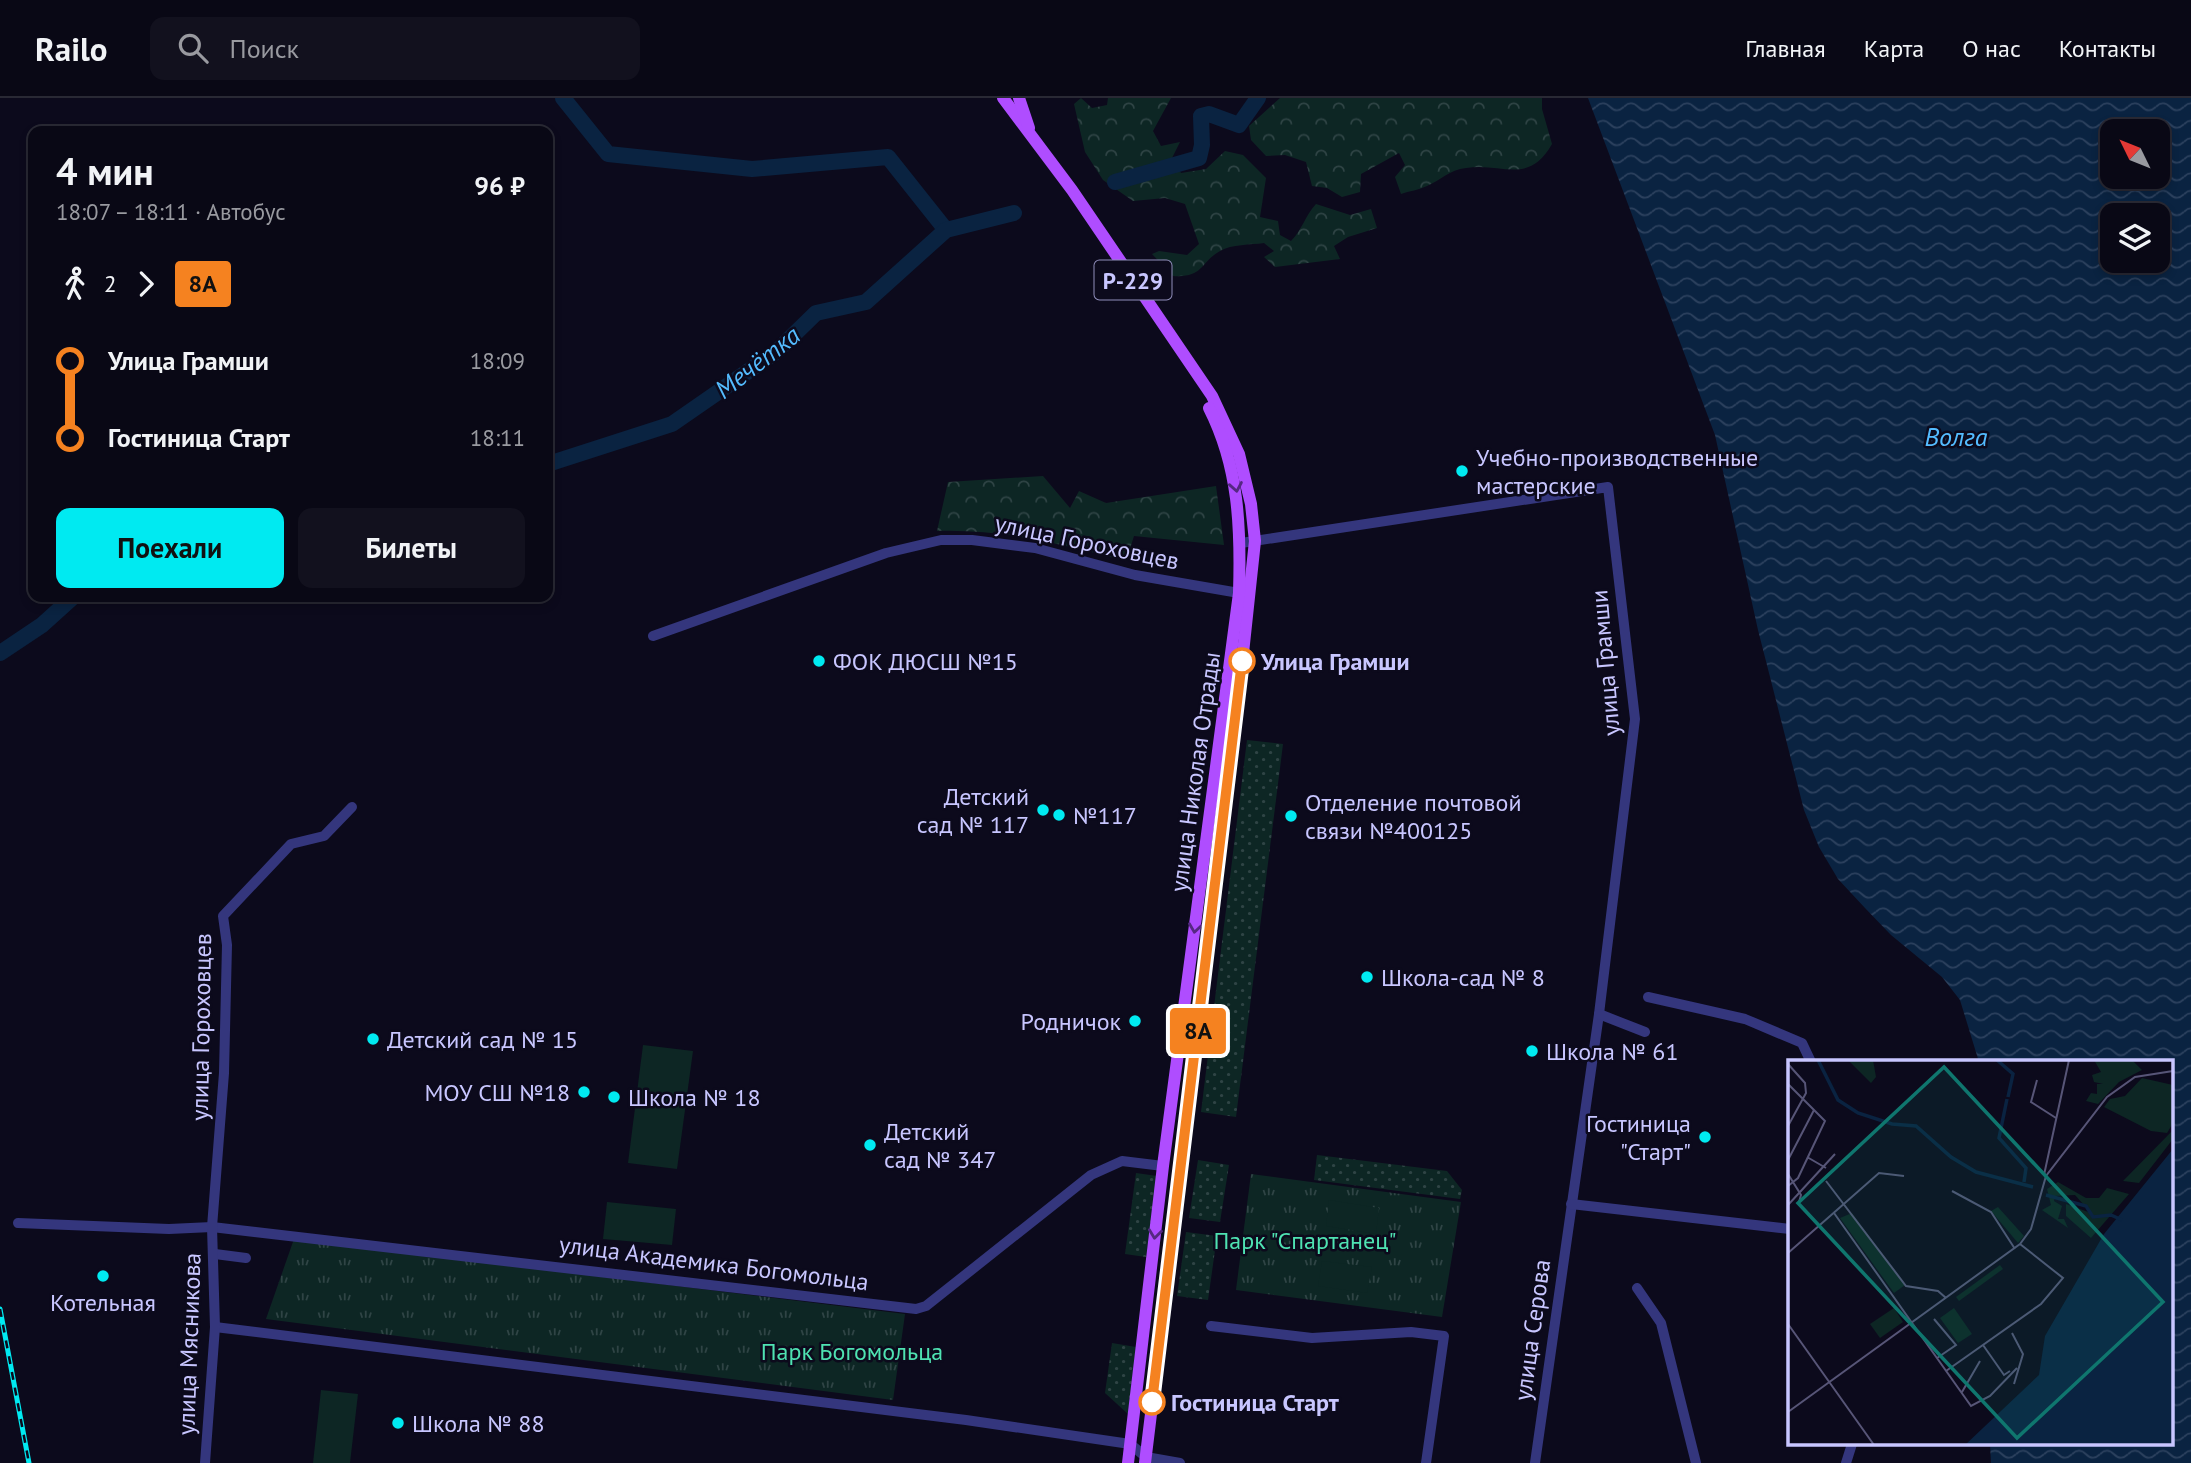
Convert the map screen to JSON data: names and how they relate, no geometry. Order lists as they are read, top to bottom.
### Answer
{
  "streets": {
    "main road": ["Р-229", "улица Николая Отрады"],
    "street": [
      "улица Гороховцев",
      "улица Грамши",
      "улица Академика Богомольца",
      "улица Серова",
      "улица Мясникова"
    ]
  },
  "crossings": [
    ["улица Гороховцев", "улица Николая Отрады"],
    ["улица Гороховцев", "улица Академика Богомольца"],
    ["улица Гороховцев", "улица Мясникова"],
    ["улица Грамши", "улица Николая Отрады"],
    ["улица Грамши", "улица Серова"],
    ["улица Николая Отрады", "улица Академика Богомольца"],
    ["улица Академика Богомольца", "улица Мясникова"]
  ],
  "water": ["Мечётка", "Волга"],
  "parks": ["Парк \"Спартанец\"", "Парк Богомольца"],
  "places": [
    "Учебно-производственные мастерские",
    "ФОК ДЮСШ №15",
    "Улица Грамши",
    "Детский сад № 117",
    "№117",
    "Отделение почтовой связи №400125",
    "Школа-сад № 8",
    "Родничок",
    "Детский сад № 15",
    "Школа № 61",
    "МОУ СШ №18",
    "Школа № 18",
    "Гостиница \"Старт\"",
    "Детский сад № 347",
    "Котельная",
    "Гостиница Старт",
    "Школа № 88"
  ],
  "lines": ["bus line 8А"],
  "north": "top left",
  "page": {
    "header": "Railo",
    "search": "Поиск",
    "nav": [
      "Главная",
      "Карта",
      "О нас",
      "Контакты"
    ],
    "on_map": "8А",
    "heading": ["4 мин", "18:07 – 18:11 · Автобус", "96 ₽"],
    "legs": ["2", "8А"],
    "list": [
      {
        "name": "Улица Грамши",
        "value": "18:09"
      },
      {
        "name": "Гостиница Старт",
        "value": "18:11"
      }
    ],
    "buttons": ["Поехали", "Билеты"]
  }
}
